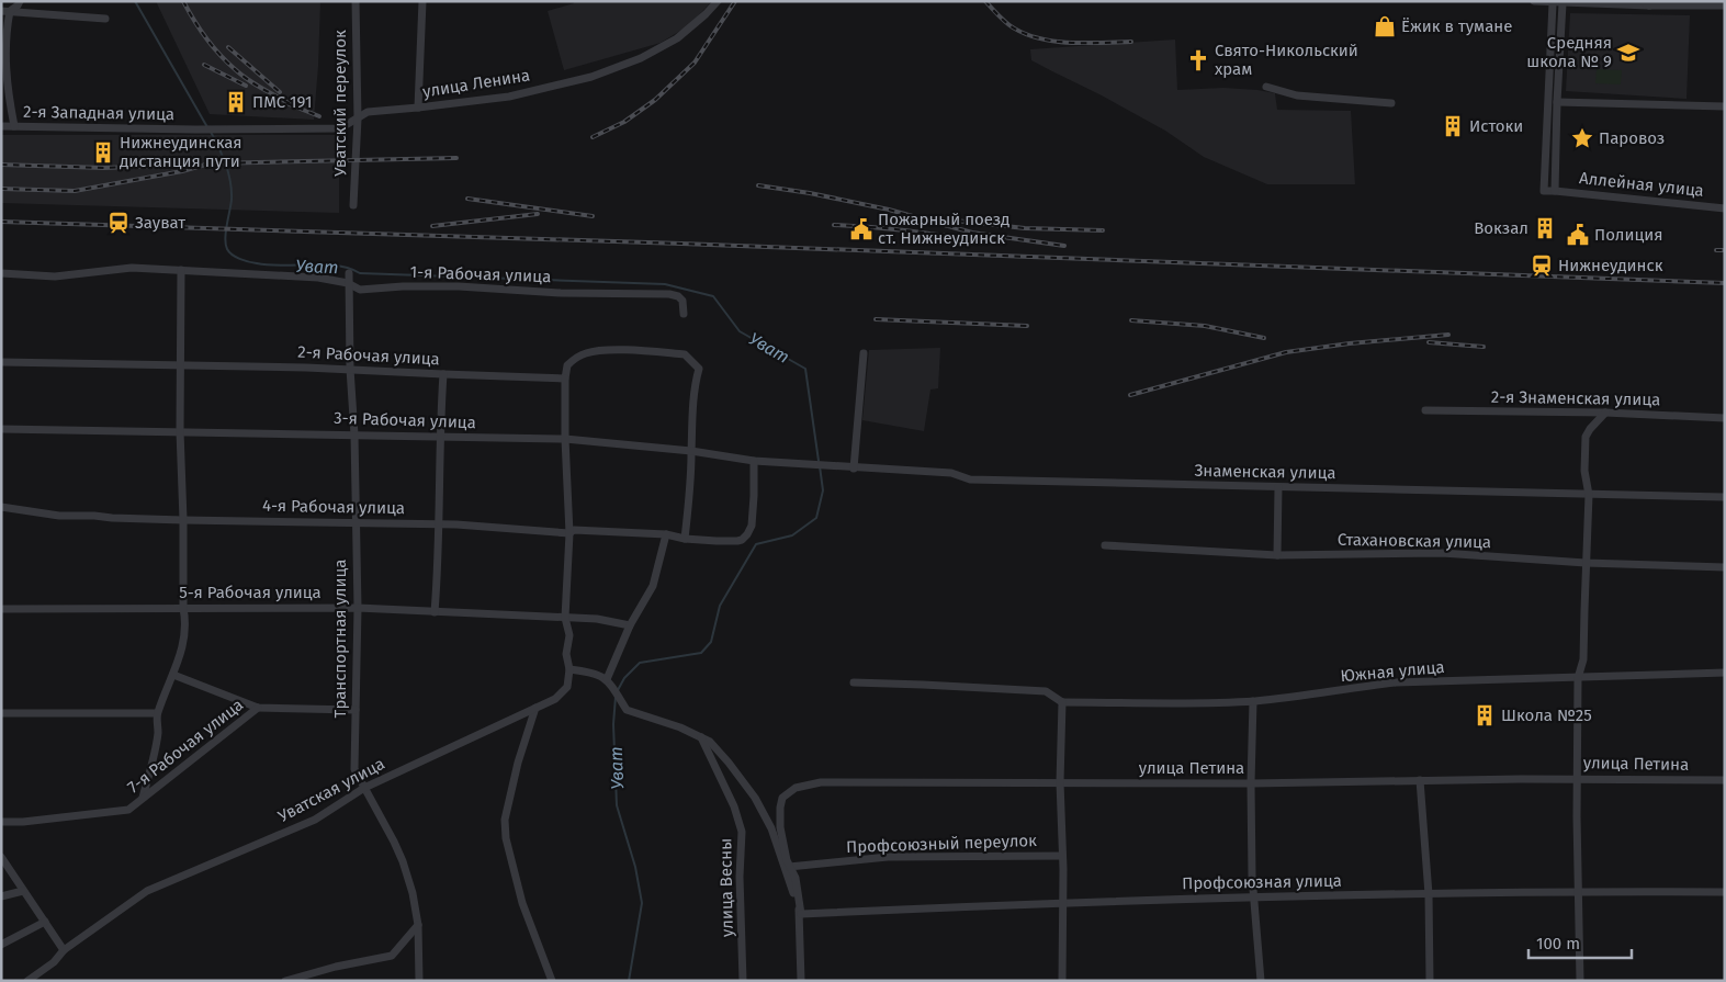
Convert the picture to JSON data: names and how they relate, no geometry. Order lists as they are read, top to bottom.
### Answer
{
  "streets": {
    "street": [
      "улица Ленина",
      "Уватский переулок",
      "2-я Западная улица",
      "Аллейная улица",
      "1-я Рабочая улица",
      "2-я Рабочая улица",
      "2-я Знаменская улица",
      "3-я Рабочая улица",
      "Знаменская улица",
      "4-я Рабочая улица",
      "Стахановская улица",
      "5-я Рабочая улица",
      "Транспортная улица",
      "Южная улица",
      "7-я Рабочая улица",
      "улица Петина",
      "Уватская улица",
      "Профсоюзный переулок",
      "Профсоюзная улица",
      "улица Весны"
    ]
  },
  "crossings": [
    ["улица Ленина", "Уватский переулок"],
    ["улица Ленина", "2-я Западная улица"],
    ["1-я Рабочая улица", "Транспортная улица"],
    ["2-я Рабочая улица", "Транспортная улица"],
    ["2-я Рабочая улица", "Уватская улица"],
    ["3-я Рабочая улица", "Знаменская улица"],
    ["3-я Рабочая улица", "4-я Рабочая улица"],
    ["3-я Рабочая улица", "Транспортная улица"],
    ["3-я Рабочая улица", "Уватская улица"],
    ["4-я Рабочая улица", "Транспортная улица"],
    ["4-я Рабочая улица", "Уватская улица"],
    ["5-я Рабочая улица", "Транспортная улица"],
    ["5-я Рабочая улица", "Уватская улица"],
    ["Транспортная улица", "Уватская улица"],
    ["улица Петина", "Профсоюзный переулок"],
    ["улица Петина", "Профсоюзная улица"]
  ],
  "water": ["Уват"],
  "places": {
    "shop": ["Ёжик в тумане"],
    "school or university": ["Средняя школа № 9"],
    "church": ["Свято-Никольский храм"],
    "building": [
      "ПМС 191",
      "Истоки",
      "Нижнеудинская дистанция пути",
      "Вокзал",
      "Школа №25"
    ],
    "place": ["Паровоз"],
    "station": ["Зауват", "Нижнеудинск"],
    "public building": ["Пожарный поезд ст. Нижнеудинск", "Полиция"]
  },
  "scale_bar": "100 m"
}
